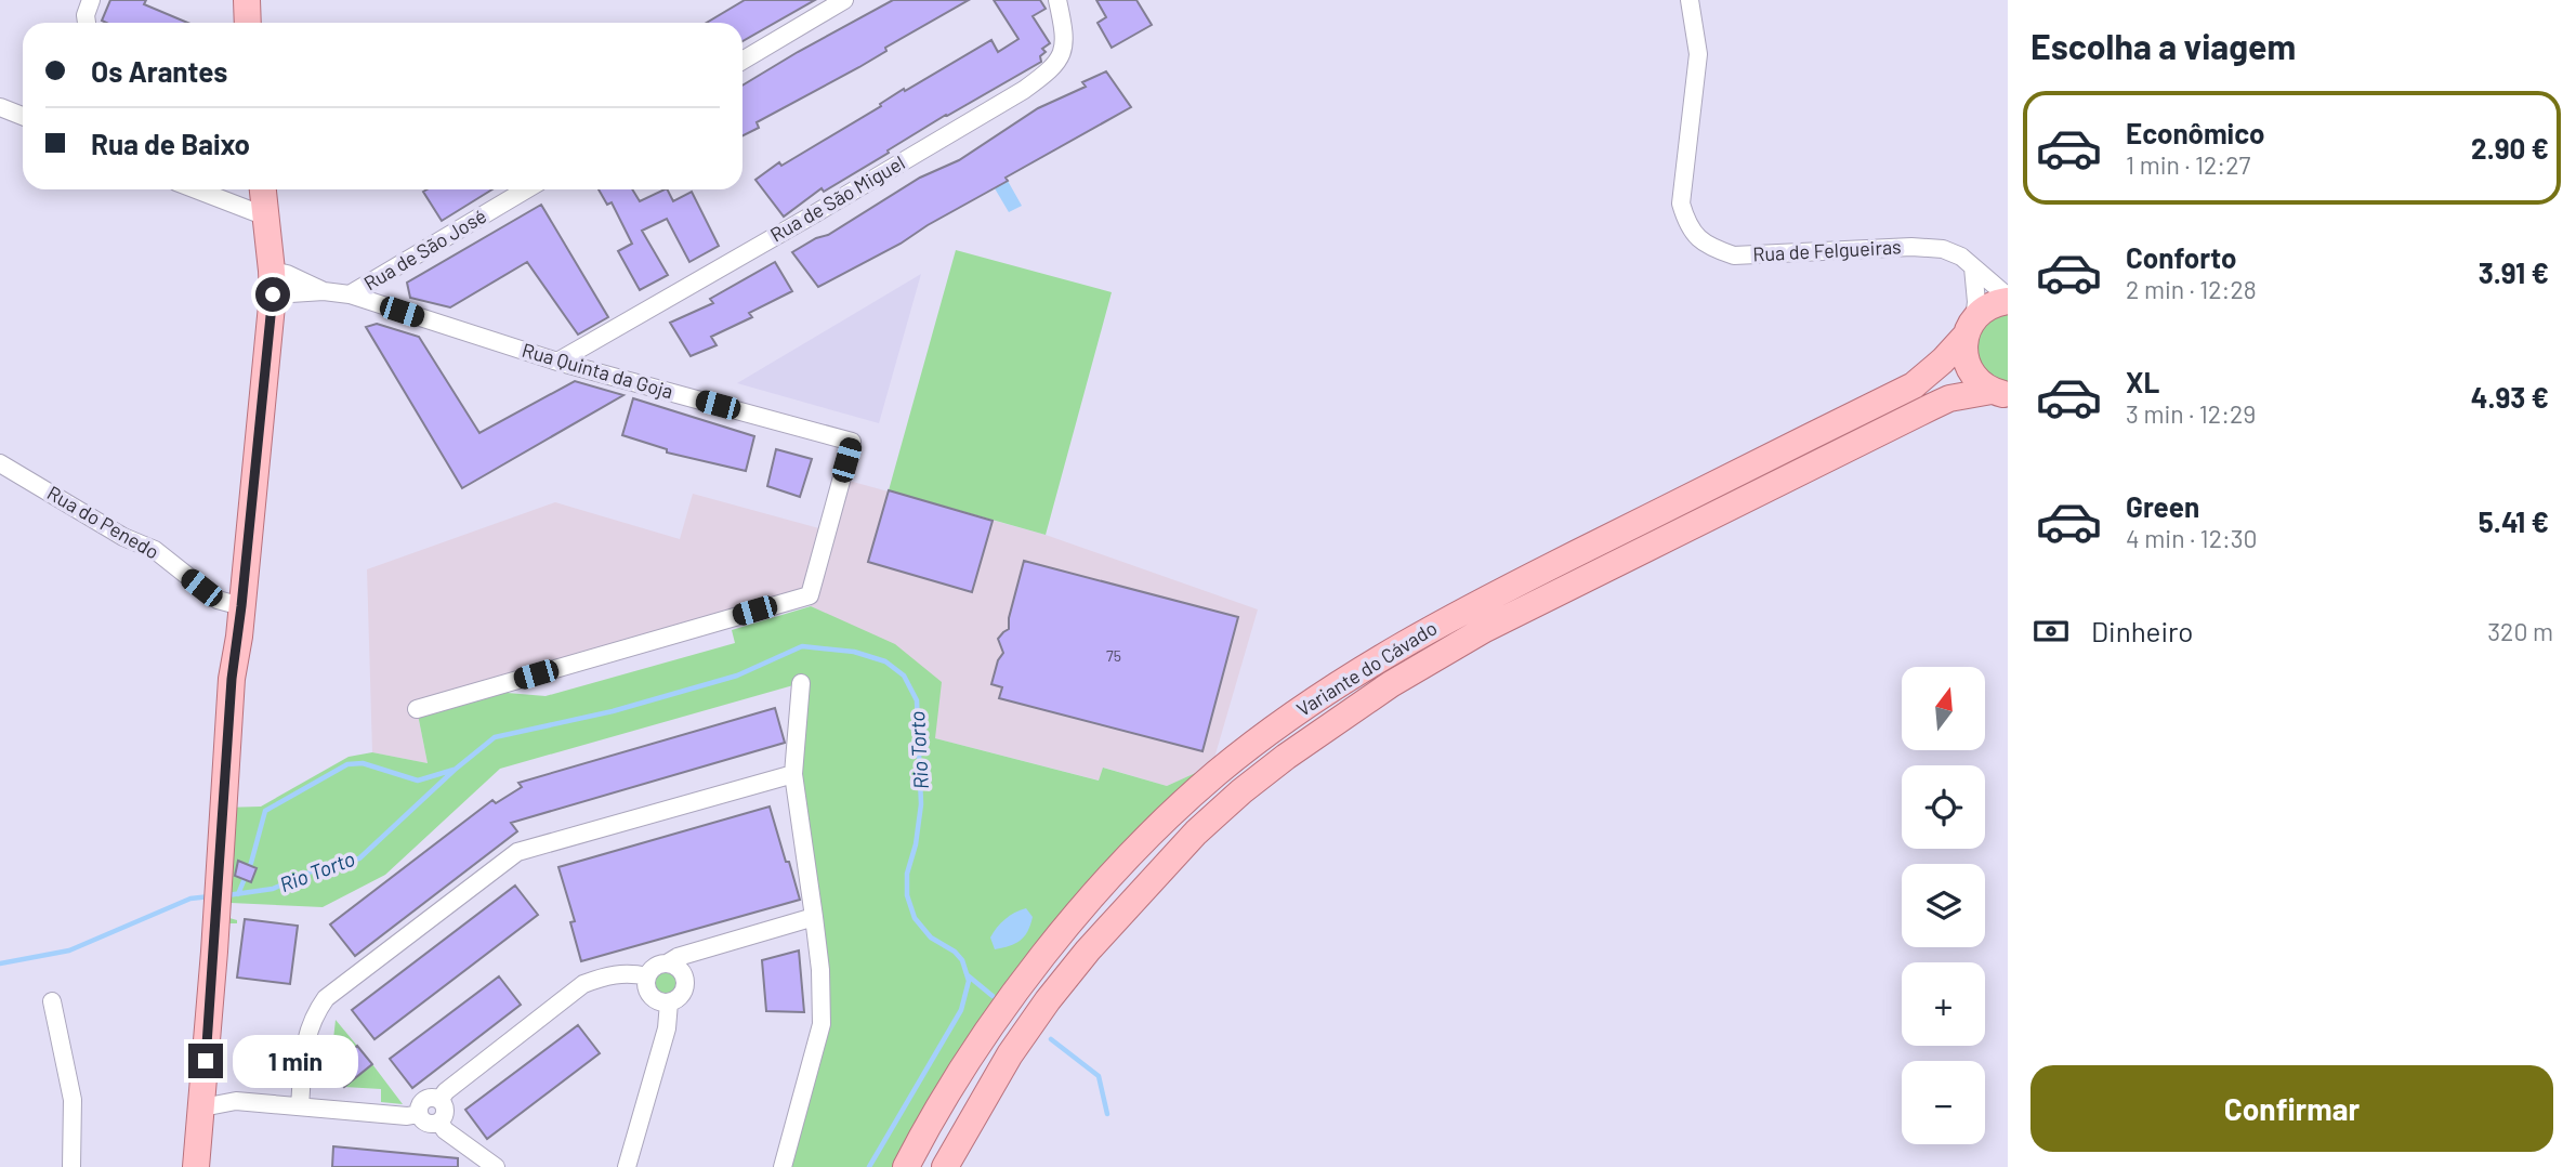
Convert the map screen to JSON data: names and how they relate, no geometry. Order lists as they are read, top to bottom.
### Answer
{
  "streets": {
    "main road": ["Variante do Cávado"],
    "street": [
      "Rua de São Miguel",
      "Rua de São José",
      "Rua de Felgueiras",
      "Rua Quinta da Goja",
      "Rua do Penedo"
    ]
  },
  "crossings": [
    ["Rua de São Miguel", "Rua Quinta da Goja"],
    ["Rua de São José", "Rua Quinta da Goja"],
    ["Rua de Felgueiras", "Variante do Cávado"]
  ],
  "water": ["Rio Torto"],
  "house_numbers": ["75"],
  "north": "top",
  "page": {
    "heading": "Escolha a viagem",
    "banner": ["Os Arantes", "Rua de Baixo"],
    "list": [
      {
        "name": "Econômico",
        "note": "1 min · 12:27",
        "value": "2.90 €"
      },
      {
        "name": "Conforto",
        "note": "2 min · 12:28",
        "value": "3.91 €"
      },
      {
        "name": "XL",
        "note": "3 min · 12:29",
        "value": "4.93 €"
      },
      {
        "name": "Green",
        "note": "4 min · 12:30",
        "value": "5.41 €"
      }
    ],
    "pay": ["Dinheiro", "320 m"],
    "map_buttons": ["+", "−"],
    "bubble": "1 min",
    "buttons": "Confirmar"
  }
}
